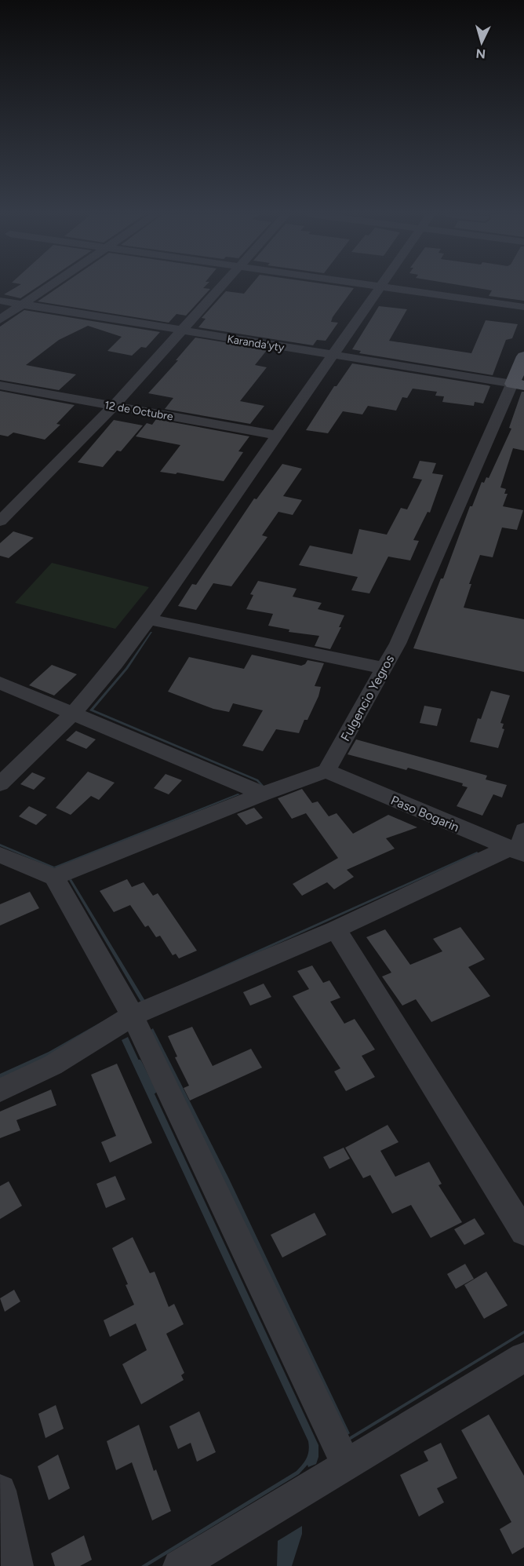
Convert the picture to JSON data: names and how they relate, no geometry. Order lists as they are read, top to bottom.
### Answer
{
  "streets": {
    "main road": ["Fulgencio Yegros"],
    "street": ["Karanda'yty", "12 de Octubre", "Paso Bogarin"]
  },
  "crossings": [
    ["Karanda'yty", "Fulgencio Yegros"],
    ["Fulgencio Yegros", "Paso Bogarin"]
  ],
  "north": "bottom"
}
